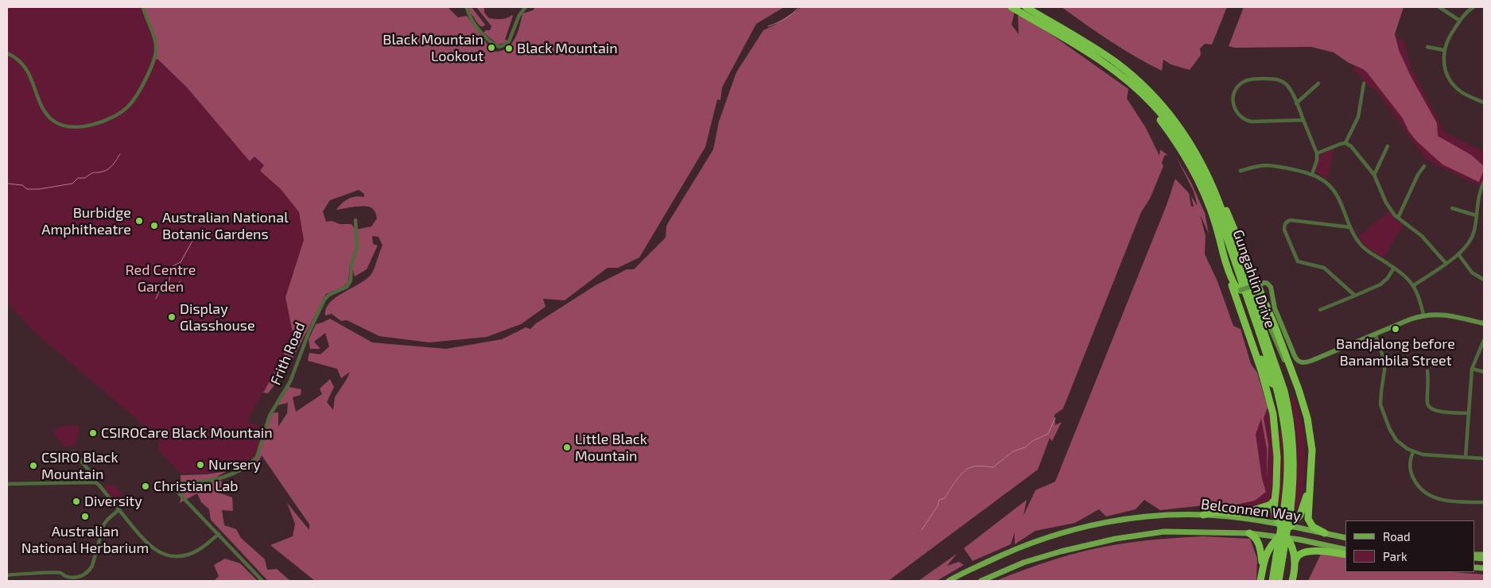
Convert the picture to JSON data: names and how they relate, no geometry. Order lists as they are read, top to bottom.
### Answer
{
  "streets": {
    "highway": ["Gungahlin Drive"],
    "main road": ["Belconnen Way"],
    "street": ["Frith Road"]
  },
  "parks": ["Red Centre Garden"],
  "places": [
    "Black Mountain Lookout",
    "Black Mountain",
    "Burbidge Amphitheatre",
    "Australian National Botanic Gardens",
    "Display Glasshouse",
    "Bandjalong before Banambila Street",
    "CSIROCare Black Mountain",
    "Little Black Mountain",
    "Nursery",
    "CSIRO Black Mountain",
    "Christian Lab",
    "Diversity",
    "Australian National Herbarium"
  ],
  "legend": ["Road", "Park"]
}
